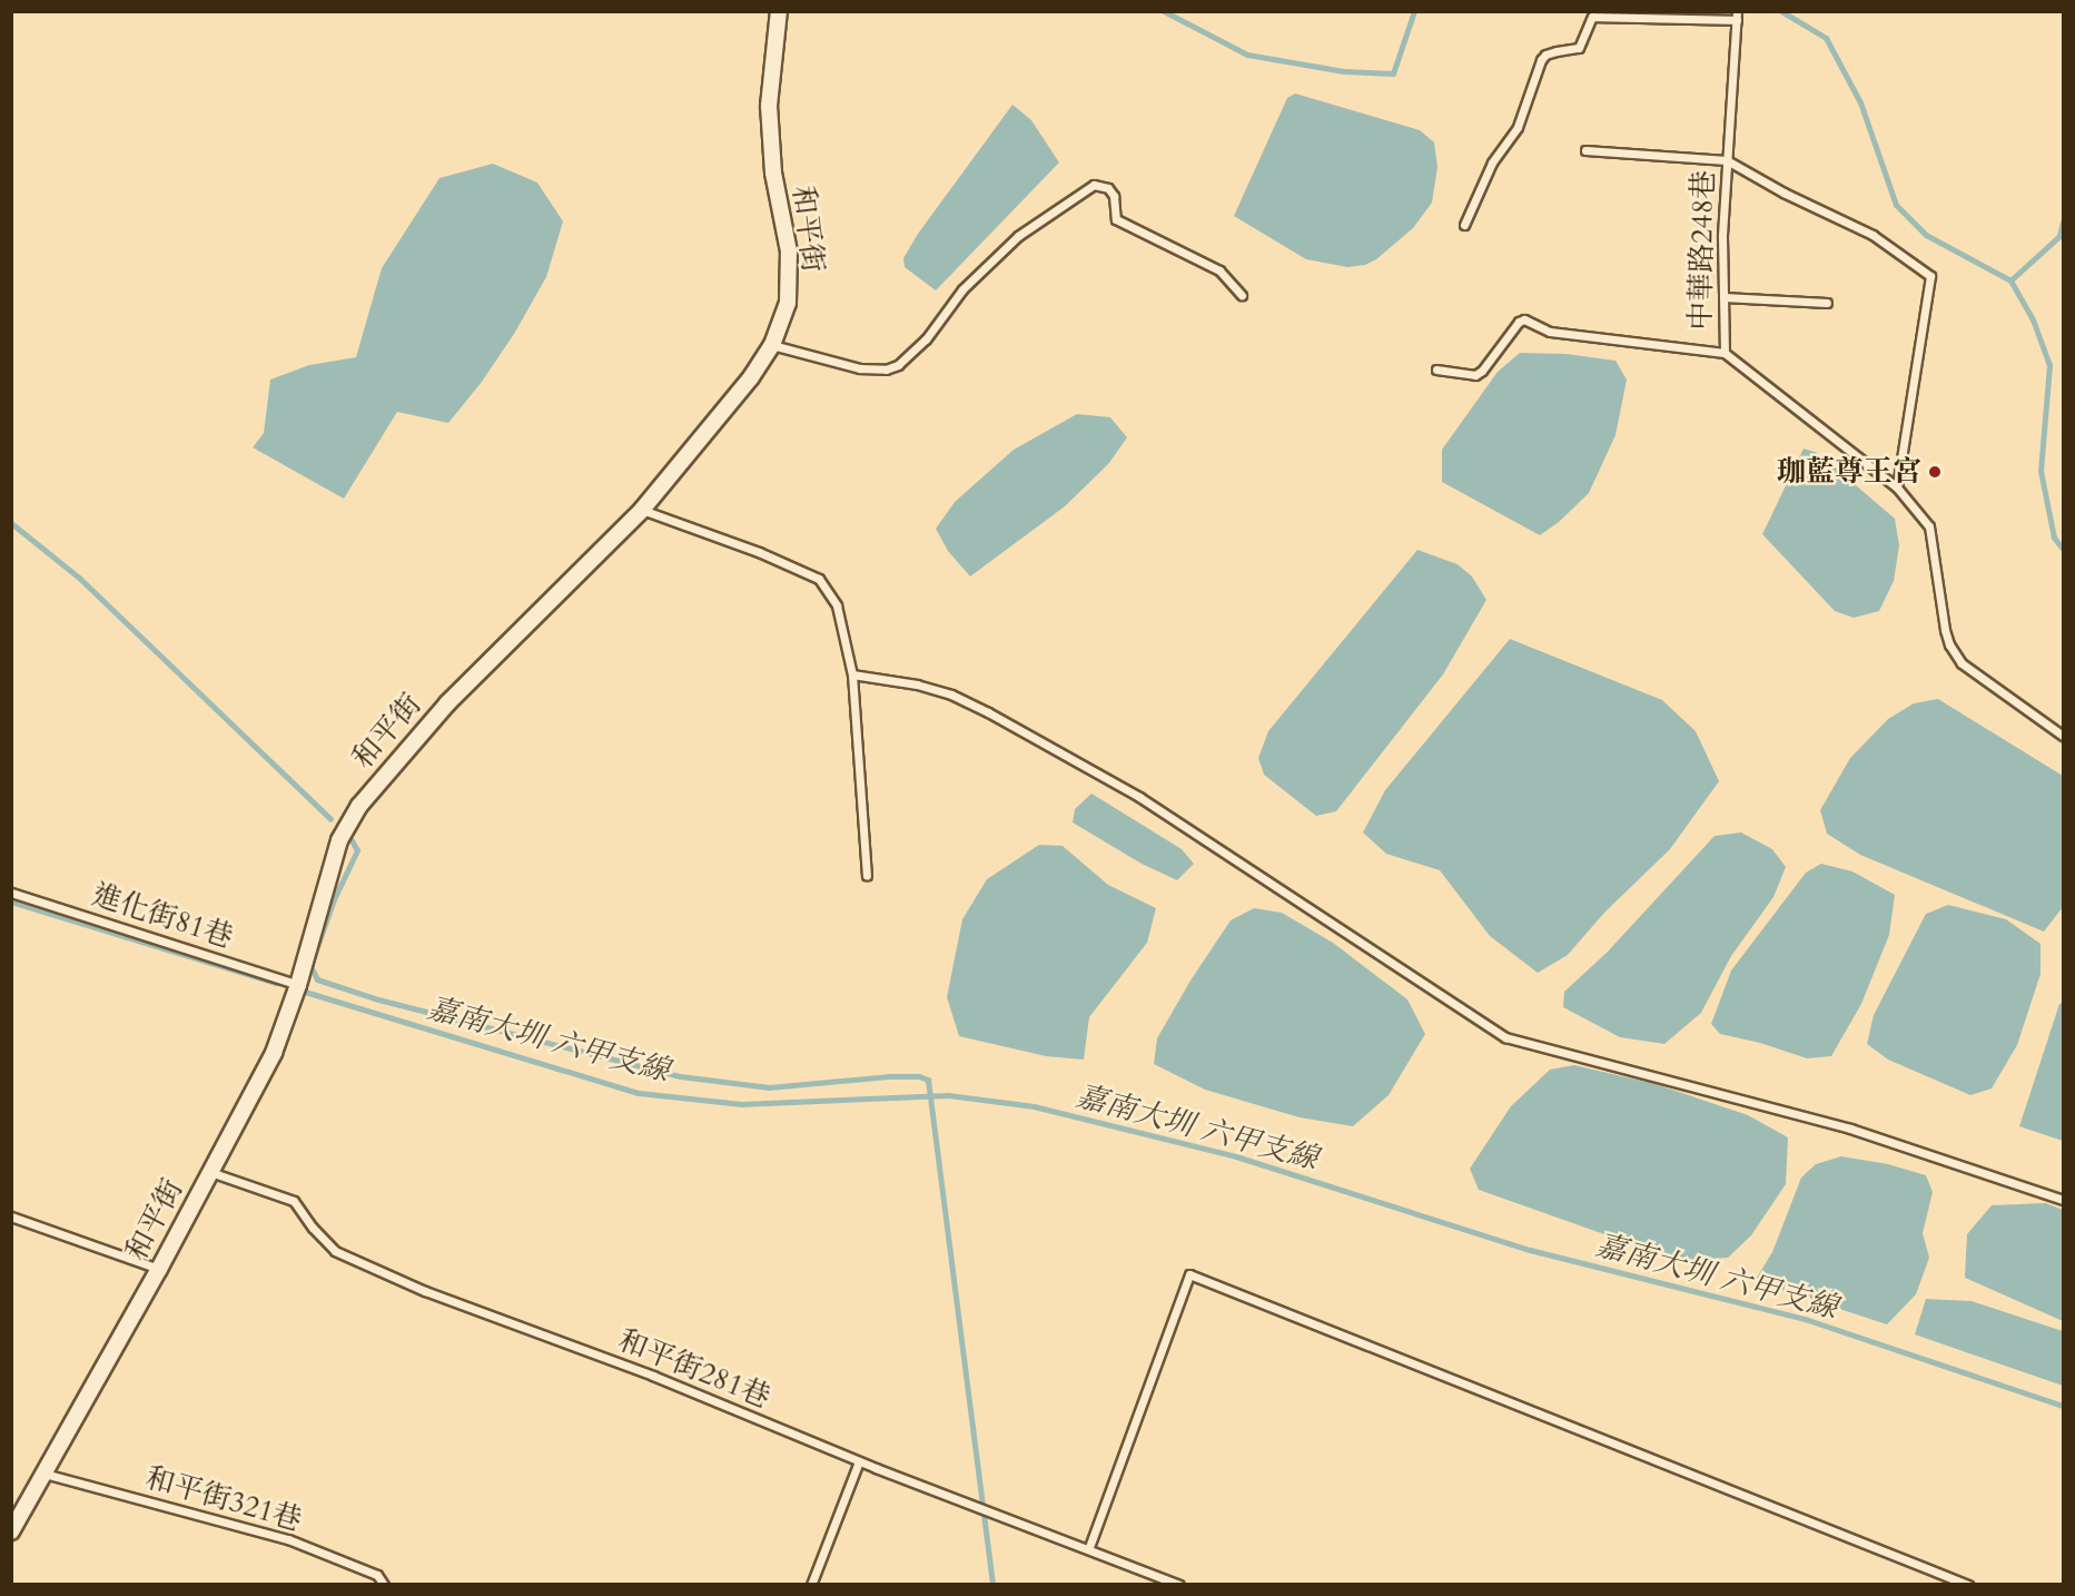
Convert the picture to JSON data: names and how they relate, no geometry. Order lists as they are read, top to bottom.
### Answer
{
  "streets": {
    "street": ["和平街"],
    "lane": [
      "中華路248巷",
      "進化街81巷",
      "和平街281巷",
      "和平街321巷"
    ]
  },
  "crossings": [
    ["和平街", "進化街81巷"],
    ["和平街", "和平街281巷"],
    ["和平街", "和平街321巷"]
  ],
  "water": ["嘉南大圳 六甲支線"],
  "places": ["珈藍尊王宮"]
}
